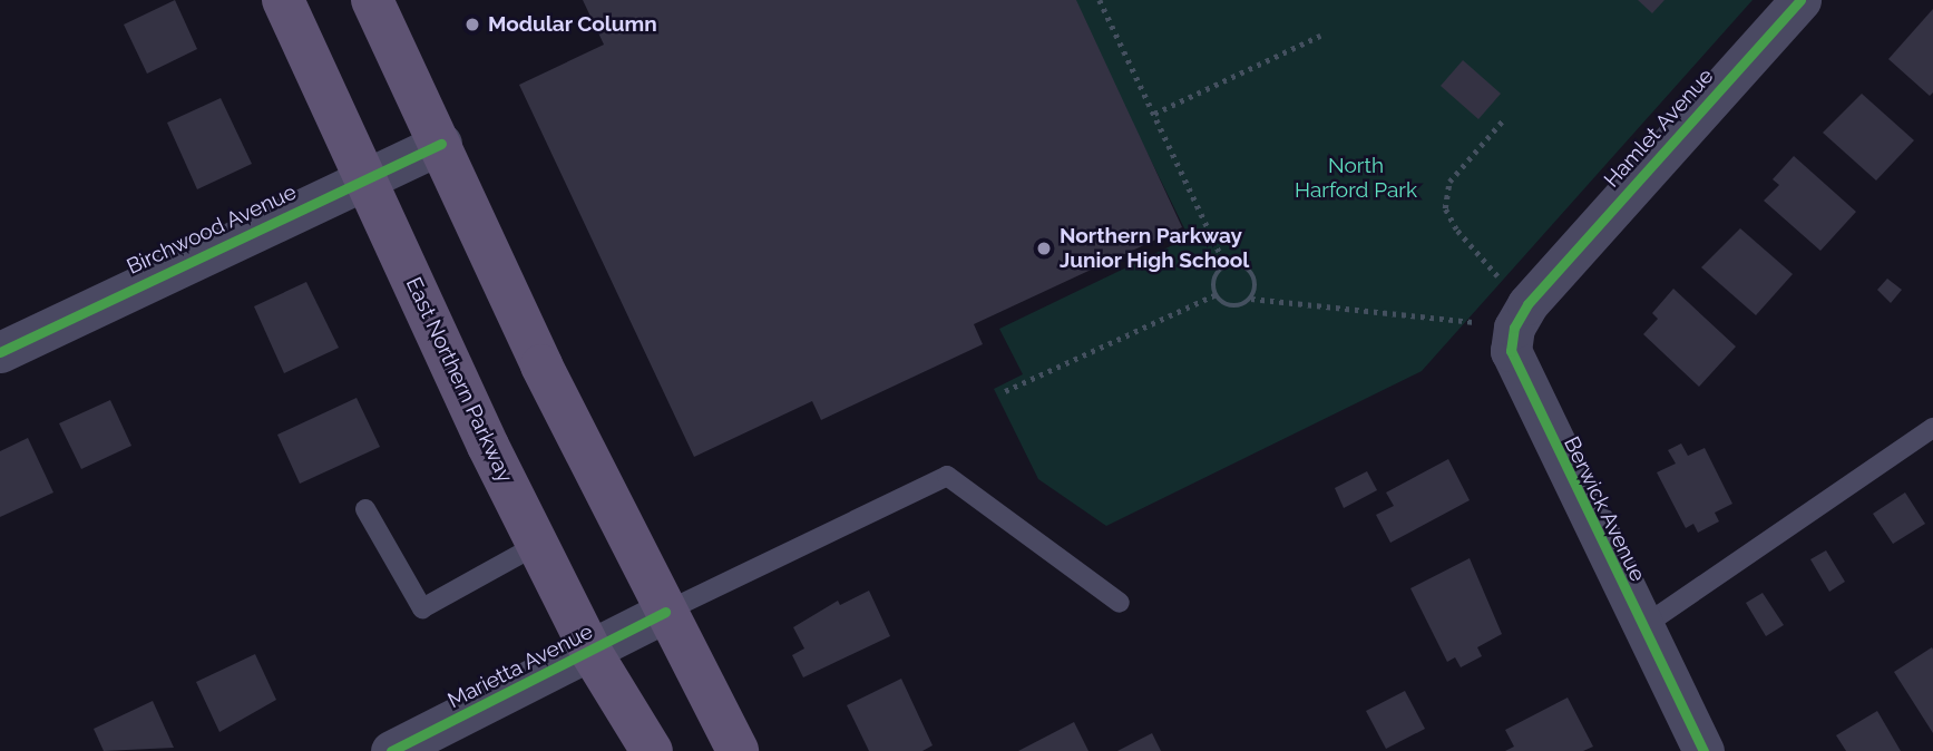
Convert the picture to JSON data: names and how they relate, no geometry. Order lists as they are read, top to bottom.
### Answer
{
  "streets": {
    "main road": ["East Northern Parkway"],
    "street": [
      "Hamlet Avenue",
      "Birchwood Avenue",
      "Berwick Avenue",
      "Marietta Avenue"
    ]
  },
  "crossings": [
    ["Hamlet Avenue", "Berwick Avenue"],
    ["Birchwood Avenue", "East Northern Parkway"],
    ["East Northern Parkway", "Marietta Avenue"]
  ],
  "parks": ["North Harford Park"],
  "places": ["Modular Column", "Northern Parkway Junior High School"]
}
